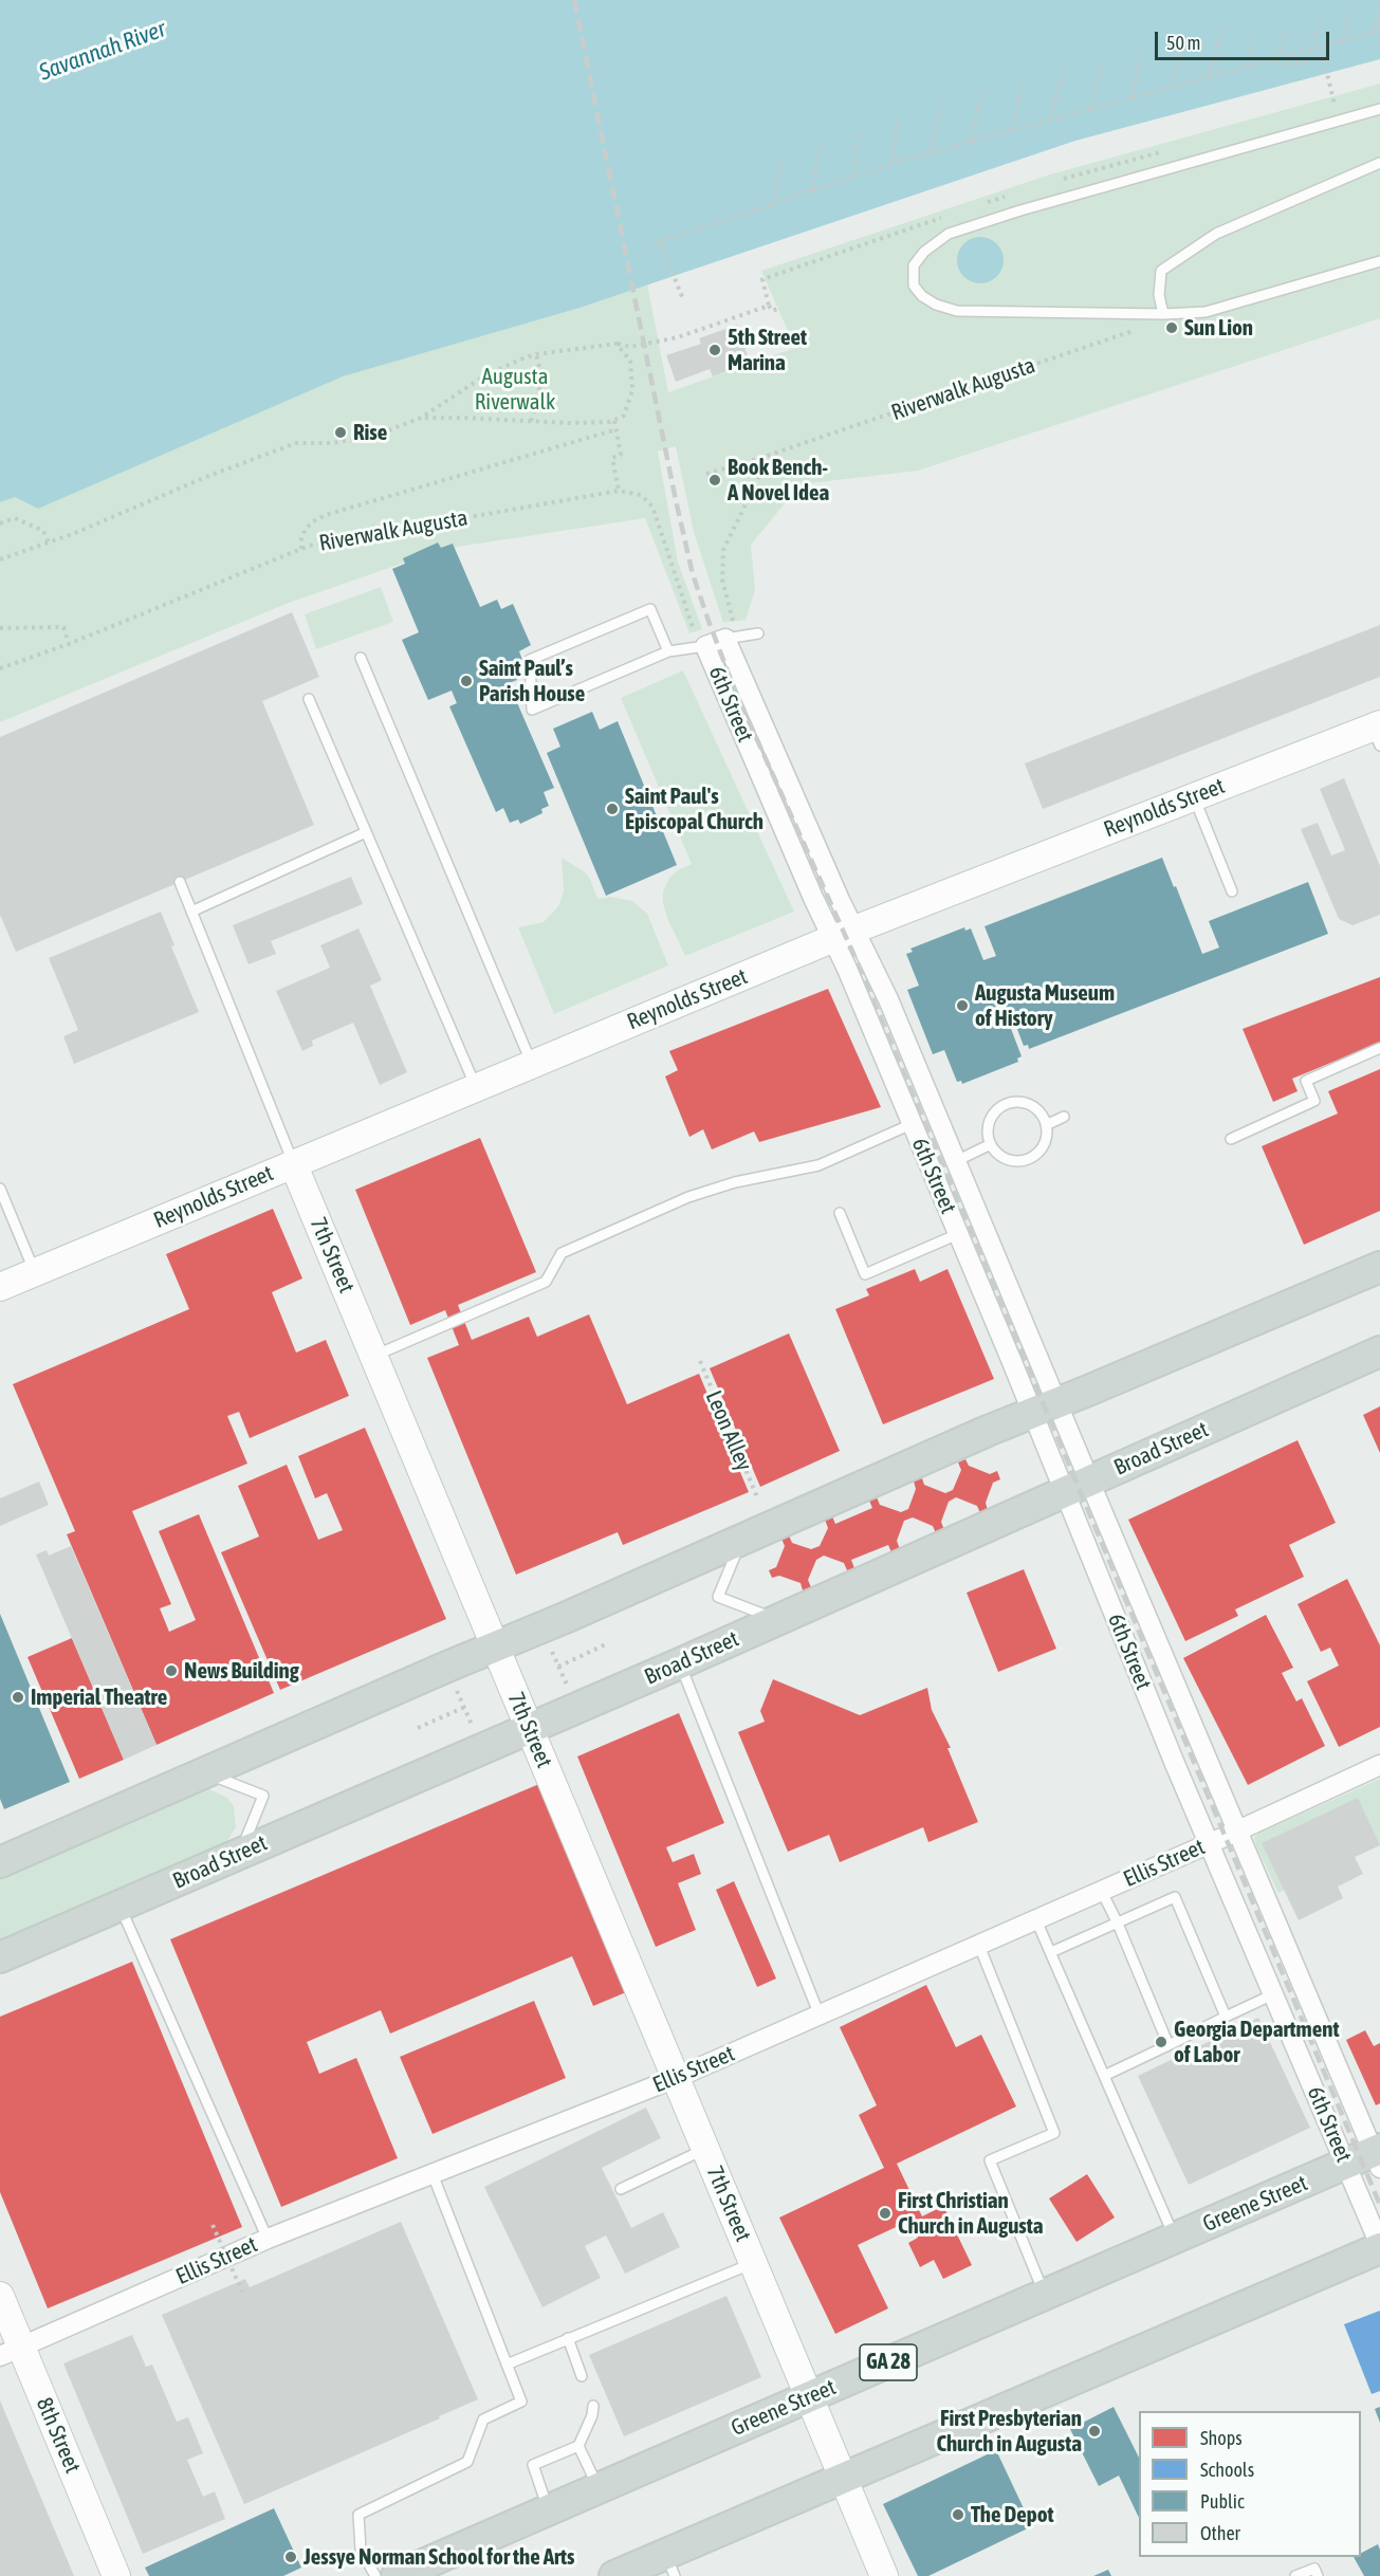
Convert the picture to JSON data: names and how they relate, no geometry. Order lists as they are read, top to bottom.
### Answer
{
  "streets": {
    "main road": [
      "Reynolds Street",
      "7th Street",
      "Broad Street",
      "Greene Street",
      "GA 28",
      "8th Street"
    ],
    "street": ["6th Street", "Ellis Street"],
    "path": ["Riverwalk Augusta", "Leon Alley"]
  },
  "crossings": [
    ["Riverwalk Augusta", "6th Street"],
    ["6th Street", "Reynolds Street"],
    ["6th Street", "Broad Street"],
    ["6th Street", "Ellis Street"],
    ["6th Street", "Greene Street"],
    ["Reynolds Street", "7th Street"],
    ["7th Street", "Broad Street"],
    ["7th Street", "Ellis Street"],
    ["7th Street", "Greene Street"],
    ["Ellis Street", "8th Street"]
  ],
  "water": ["Savannah River"],
  "parks": ["Augusta Riverwalk"],
  "places": [
    "Sun Lion",
    "5th Street Marina",
    "Rise",
    "Book Bench- A Novel Idea",
    "Saint Paul’s Parish House",
    "Saint Paul's Episcopal Church",
    "Augusta Museum of History",
    "News Building",
    "Imperial Theatre",
    "Georgia Department of Labor",
    "First Christian Church in Augusta",
    "First Presbyterian Church in Augusta",
    "The Depot",
    "Jessye Norman School for the Arts"
  ],
  "legend": [
    "Shops",
    "Schools",
    "Public",
    "Other"
  ],
  "scale_bar": "50 m"
}
